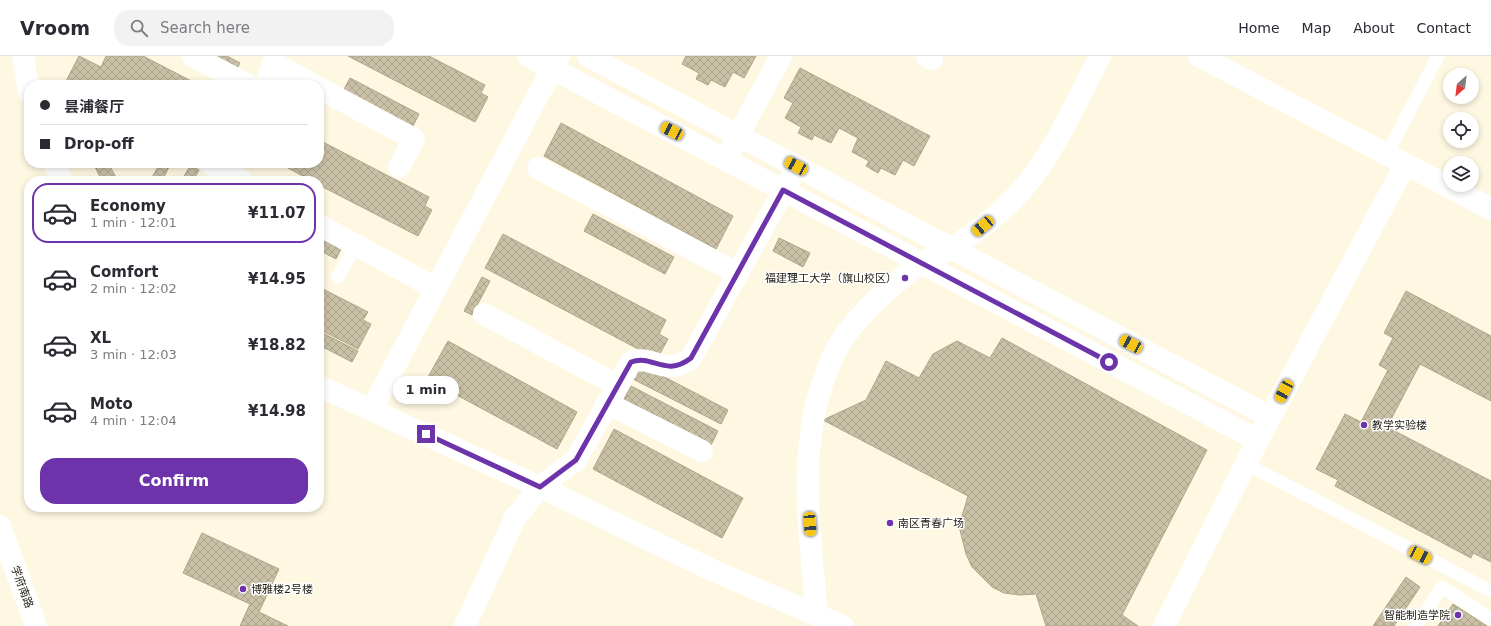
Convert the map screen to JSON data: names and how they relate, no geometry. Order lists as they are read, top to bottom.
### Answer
{
  "streets": {
    "street": ["学府南路"]
  },
  "places": [
    "福建理工大学（旗山校区）",
    "教学实验楼",
    "南区青春广场",
    "博雅楼2号楼",
    "智能制造学院"
  ],
  "north": "bottom left",
  "page": {
    "header": "Vroom",
    "search": "Search here",
    "nav": [
      "Home",
      "Map",
      "About",
      "Contact"
    ],
    "banner": ["昙浦餐厅", "Drop-off"],
    "list": [
      {
        "name": "Economy",
        "note": "1 min · 12:01",
        "value": "¥11.07"
      },
      {
        "name": "Comfort",
        "note": "2 min · 12:02",
        "value": "¥14.95"
      },
      {
        "name": "XL",
        "note": "3 min · 12:03",
        "value": "¥18.82"
      },
      {
        "name": "Moto",
        "note": "4 min · 12:04",
        "value": "¥14.98"
      }
    ],
    "bubble": "1 min",
    "buttons": "Confirm"
  }
}
